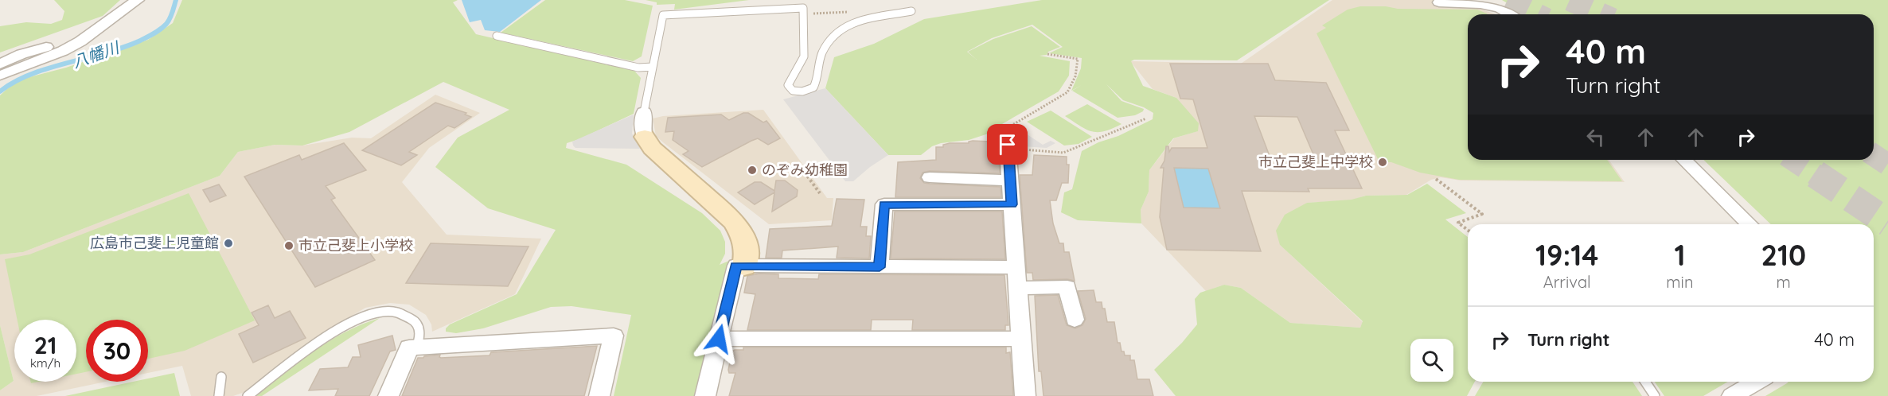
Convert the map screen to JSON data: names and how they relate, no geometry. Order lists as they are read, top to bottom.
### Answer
{
  "water": ["八幡川"],
  "places": [
    "市立己斐上中学校",
    "のぞみ幼稚園",
    "広島市己斐上児童館",
    "市立己斐上小学校"
  ],
  "page": {
    "turn": ["40 m", "Turn right"],
    "eta": [
      "19:14",
      "Arrival",
      "1",
      "min",
      "210",
      "m"
    ],
    "list": [
      {
        "name": "Turn right",
        "value": "40 m"
      }
    ],
    "speed": "21 km/h",
    "limit": "30"
  }
}
